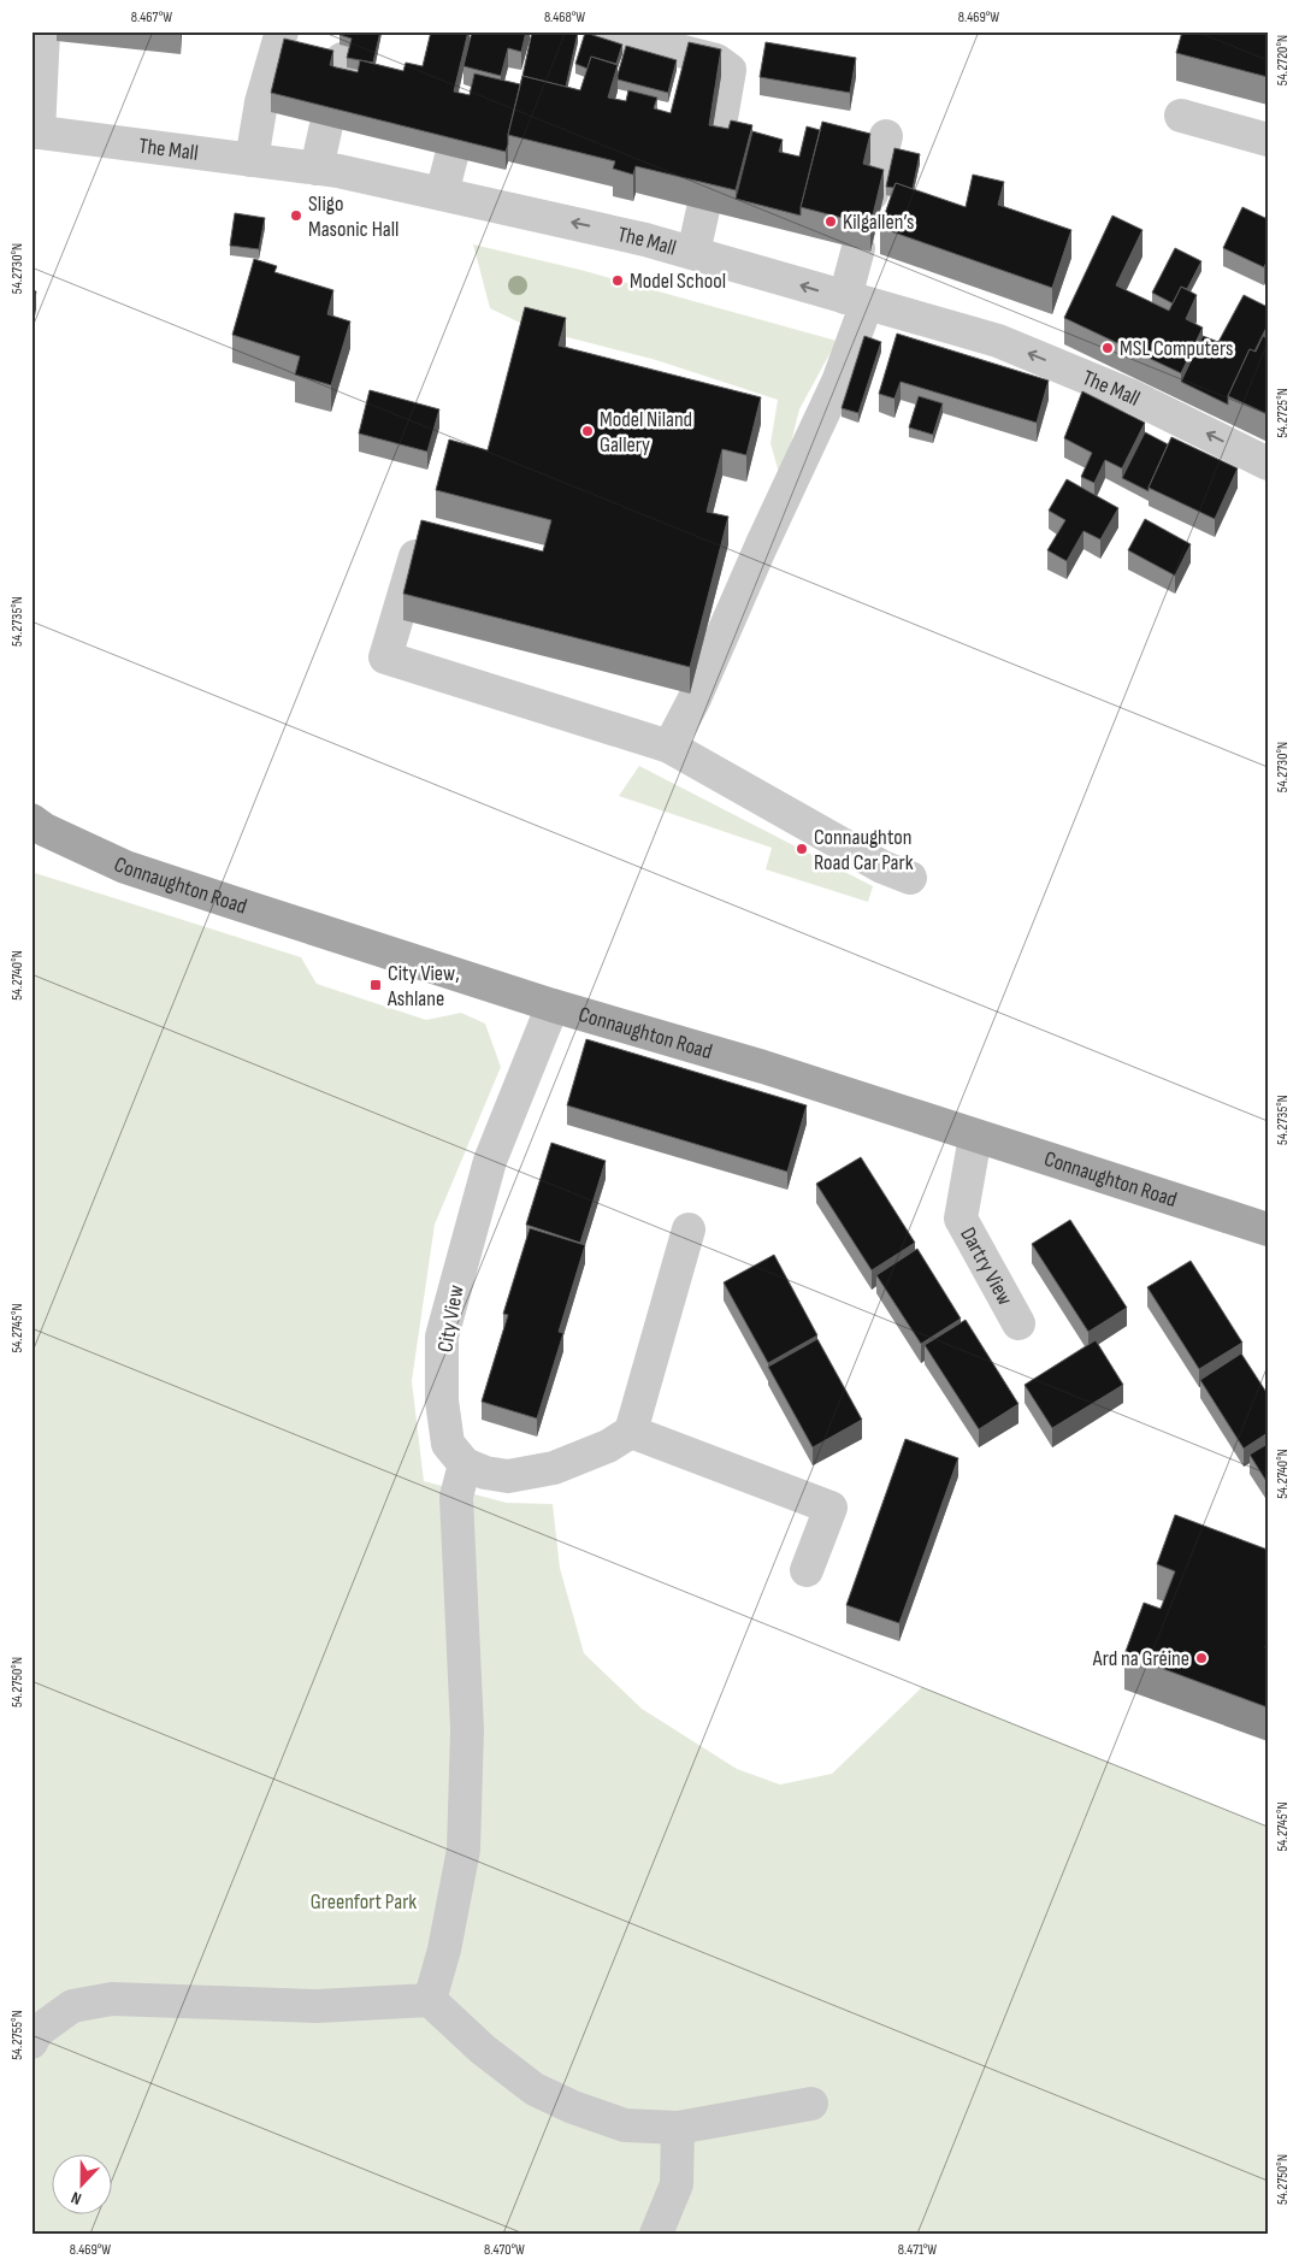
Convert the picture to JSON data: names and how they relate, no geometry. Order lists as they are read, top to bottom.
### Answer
{
  "streets": {
    "main road": ["Connaughton Road"],
    "street": ["The Mall", "Dartry View", "City View"]
  },
  "crossings": [
    ["Connaughton Road", "Dartry View"],
    ["Connaughton Road", "City View"]
  ],
  "one_way": ["The Mall"],
  "parks": ["Greenfort Park"],
  "places": {
    "other": [
      "Sligo Masonic Hall",
      "Kilgallen’s",
      "Model School",
      "MSL Computers",
      "Model Niland Gallery",
      "Connaughton Road Car Park",
      "Ard na Gréine"
    ],
    "transit": ["City View, Ashlane"]
  },
  "north": "bottom",
  "coordinates": [
    "8.467°W",
    "8.468°W",
    "8.469°W",
    "54.2720°N",
    "54.2730°N",
    "54.2725°N",
    "54.2735°N",
    "54.2740°N",
    "54.2745°N",
    "54.2750°N",
    "54.2755°N",
    "8.470°W",
    "8.471°W"
  ]
}
